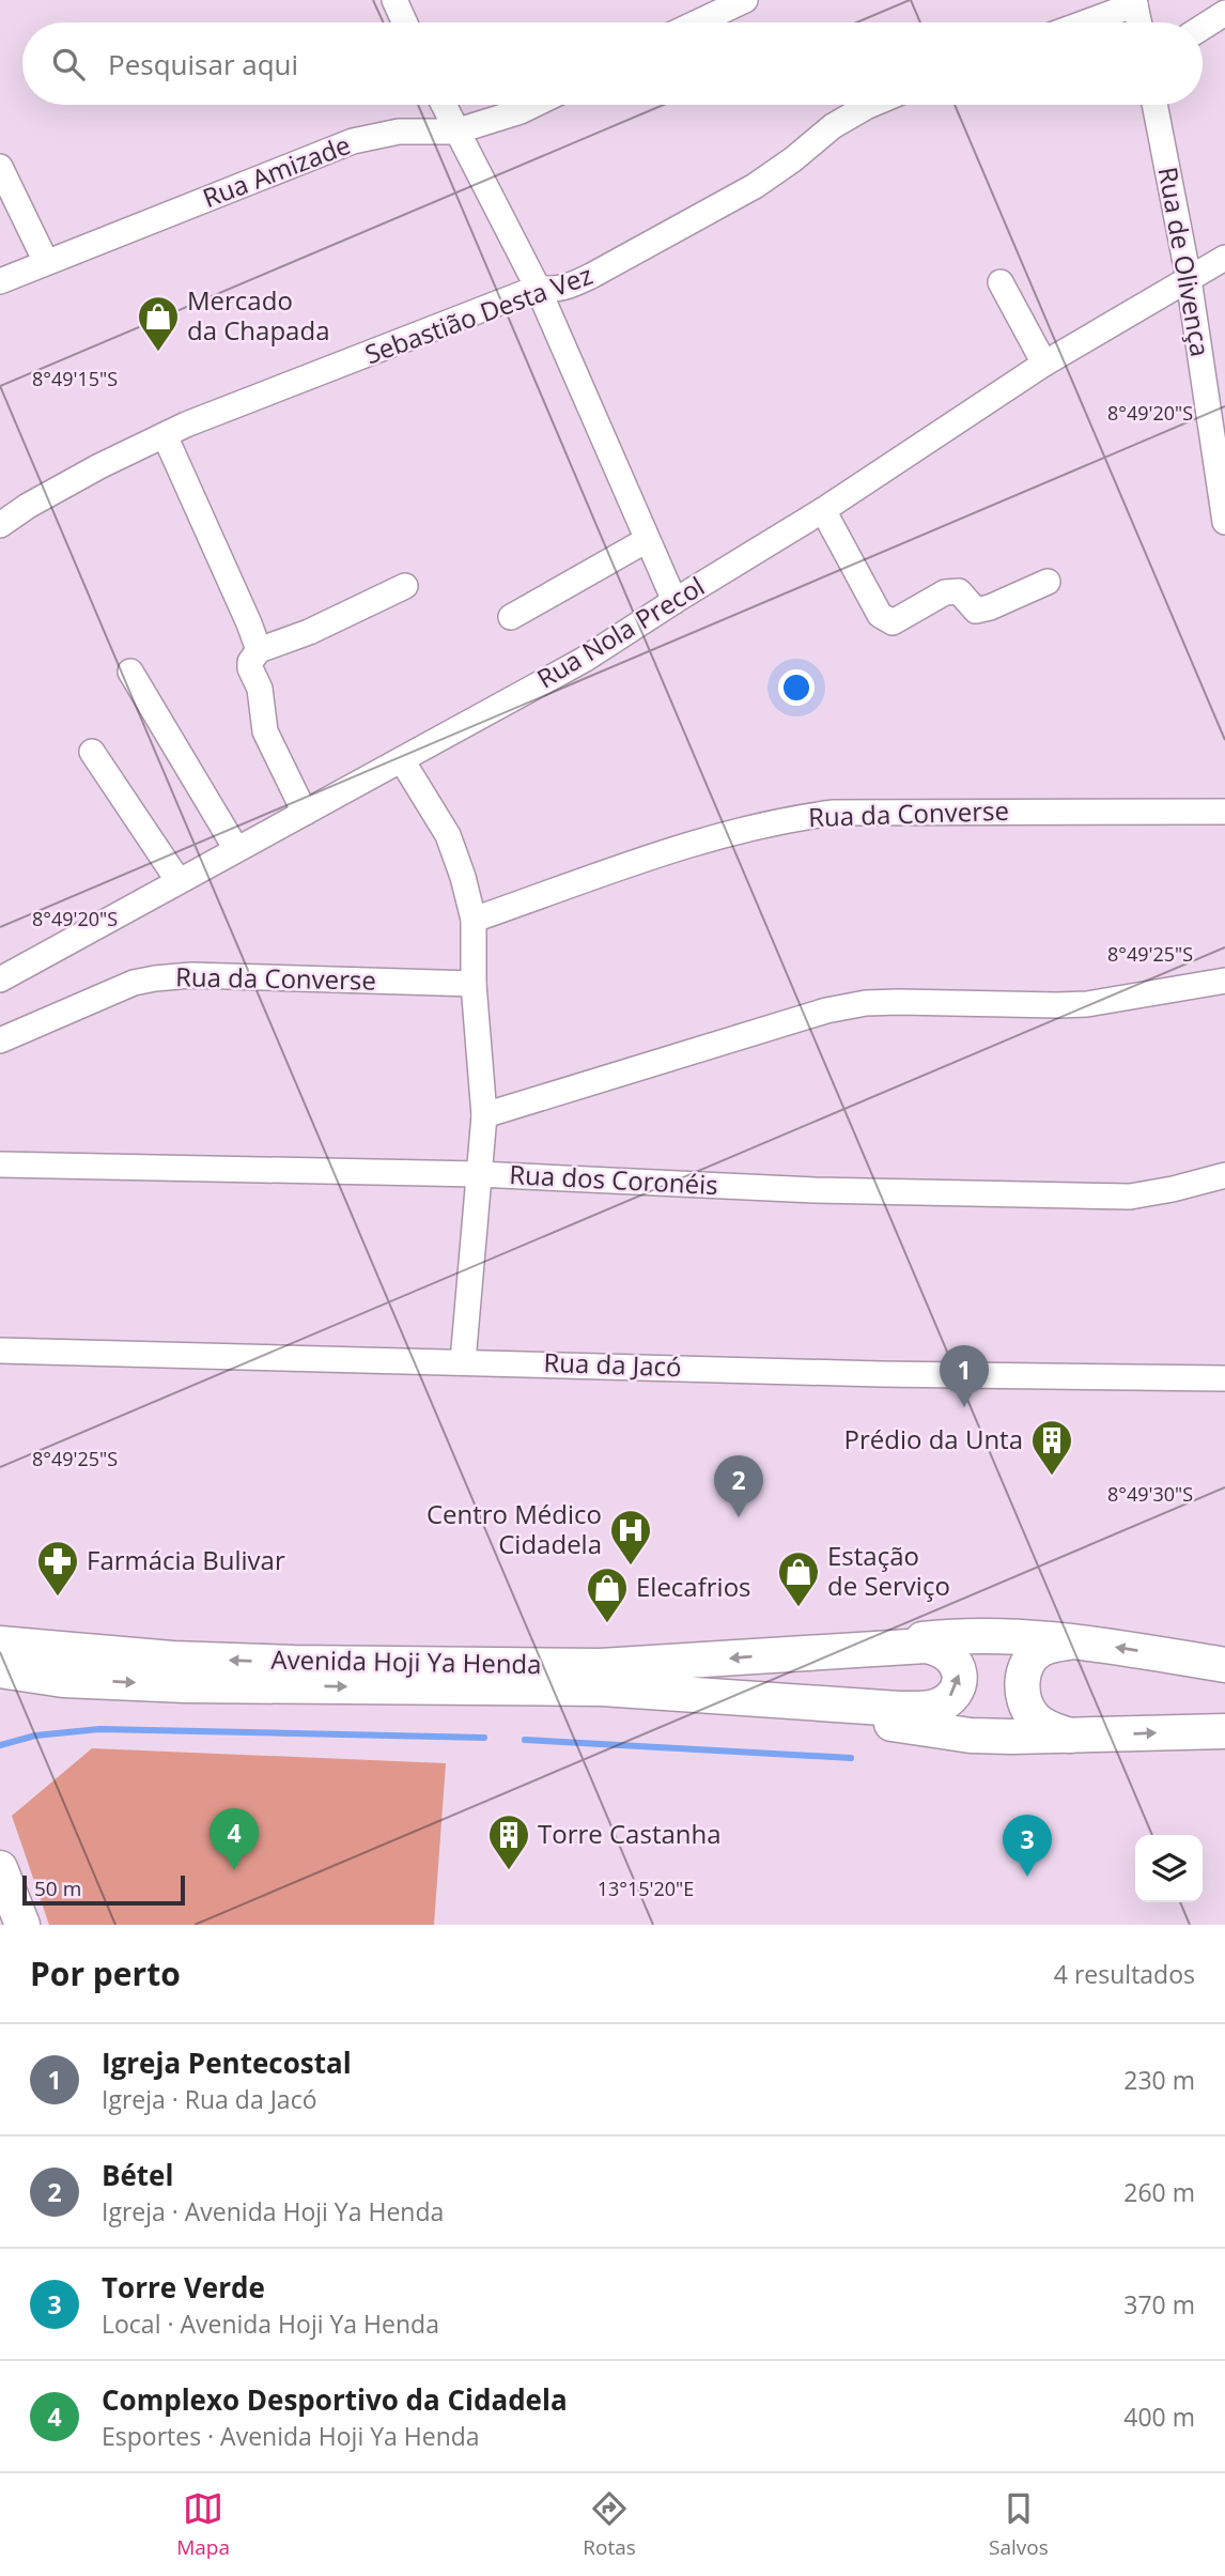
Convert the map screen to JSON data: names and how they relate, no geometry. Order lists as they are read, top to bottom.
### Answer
{
  "streets": {
    "main road": ["Avenida Hoji Ya Henda"],
    "street": [
      "Rua Amizade",
      "Rua de Olivença",
      "Sebastião Desta Vez",
      "Rua Nola Precol",
      "Rua da Converse",
      "Rua dos Coronéis",
      "Rua da Jacó"
    ]
  },
  "crossings": [
    ["Rua de Olivença", "Rua Nola Precol"]
  ],
  "places": {
    "shop": ["Mercado da Chapada", "Estação de Serviço", "Elecafrios"],
    "building": ["Prédio da Unta", "Torre Castanha"],
    "hospital": ["Centro Médico Cidadela"],
    "pharmacy": ["Farmácia Bulivar"]
  },
  "scale_bar": "50 m",
  "page": {
    "search": "Pesquisar aqui",
    "pins": [
      "1",
      "2",
      "4",
      "3"
    ],
    "scale": "50 m",
    "heading": ["Por perto", "4 resultados"],
    "list": [
      {
        "mark": "1",
        "name": "Igreja Pentecostal",
        "note": "Igreja · Rua da Jacó",
        "value": "230 m"
      },
      {
        "mark": "2",
        "name": "Bétel",
        "note": "Igreja · Avenida Hoji Ya Henda",
        "value": "260 m"
      },
      {
        "mark": "3",
        "name": "Torre Verde",
        "note": "Local · Avenida Hoji Ya Henda",
        "value": "370 m"
      },
      {
        "mark": "4",
        "name": "Complexo Desportivo da Cidadela",
        "note": "Esportes · Avenida Hoji Ya Henda",
        "value": "400 m"
      }
    ],
    "nav": ["Mapa", "Rotas", "Salvos"]
  },
  "coordinates": [
    "8°49'15\"S",
    "8°49'20\"S",
    "8°49'25\"S",
    "8°49'30\"S",
    "13°15'20\"E"
  ]
}
